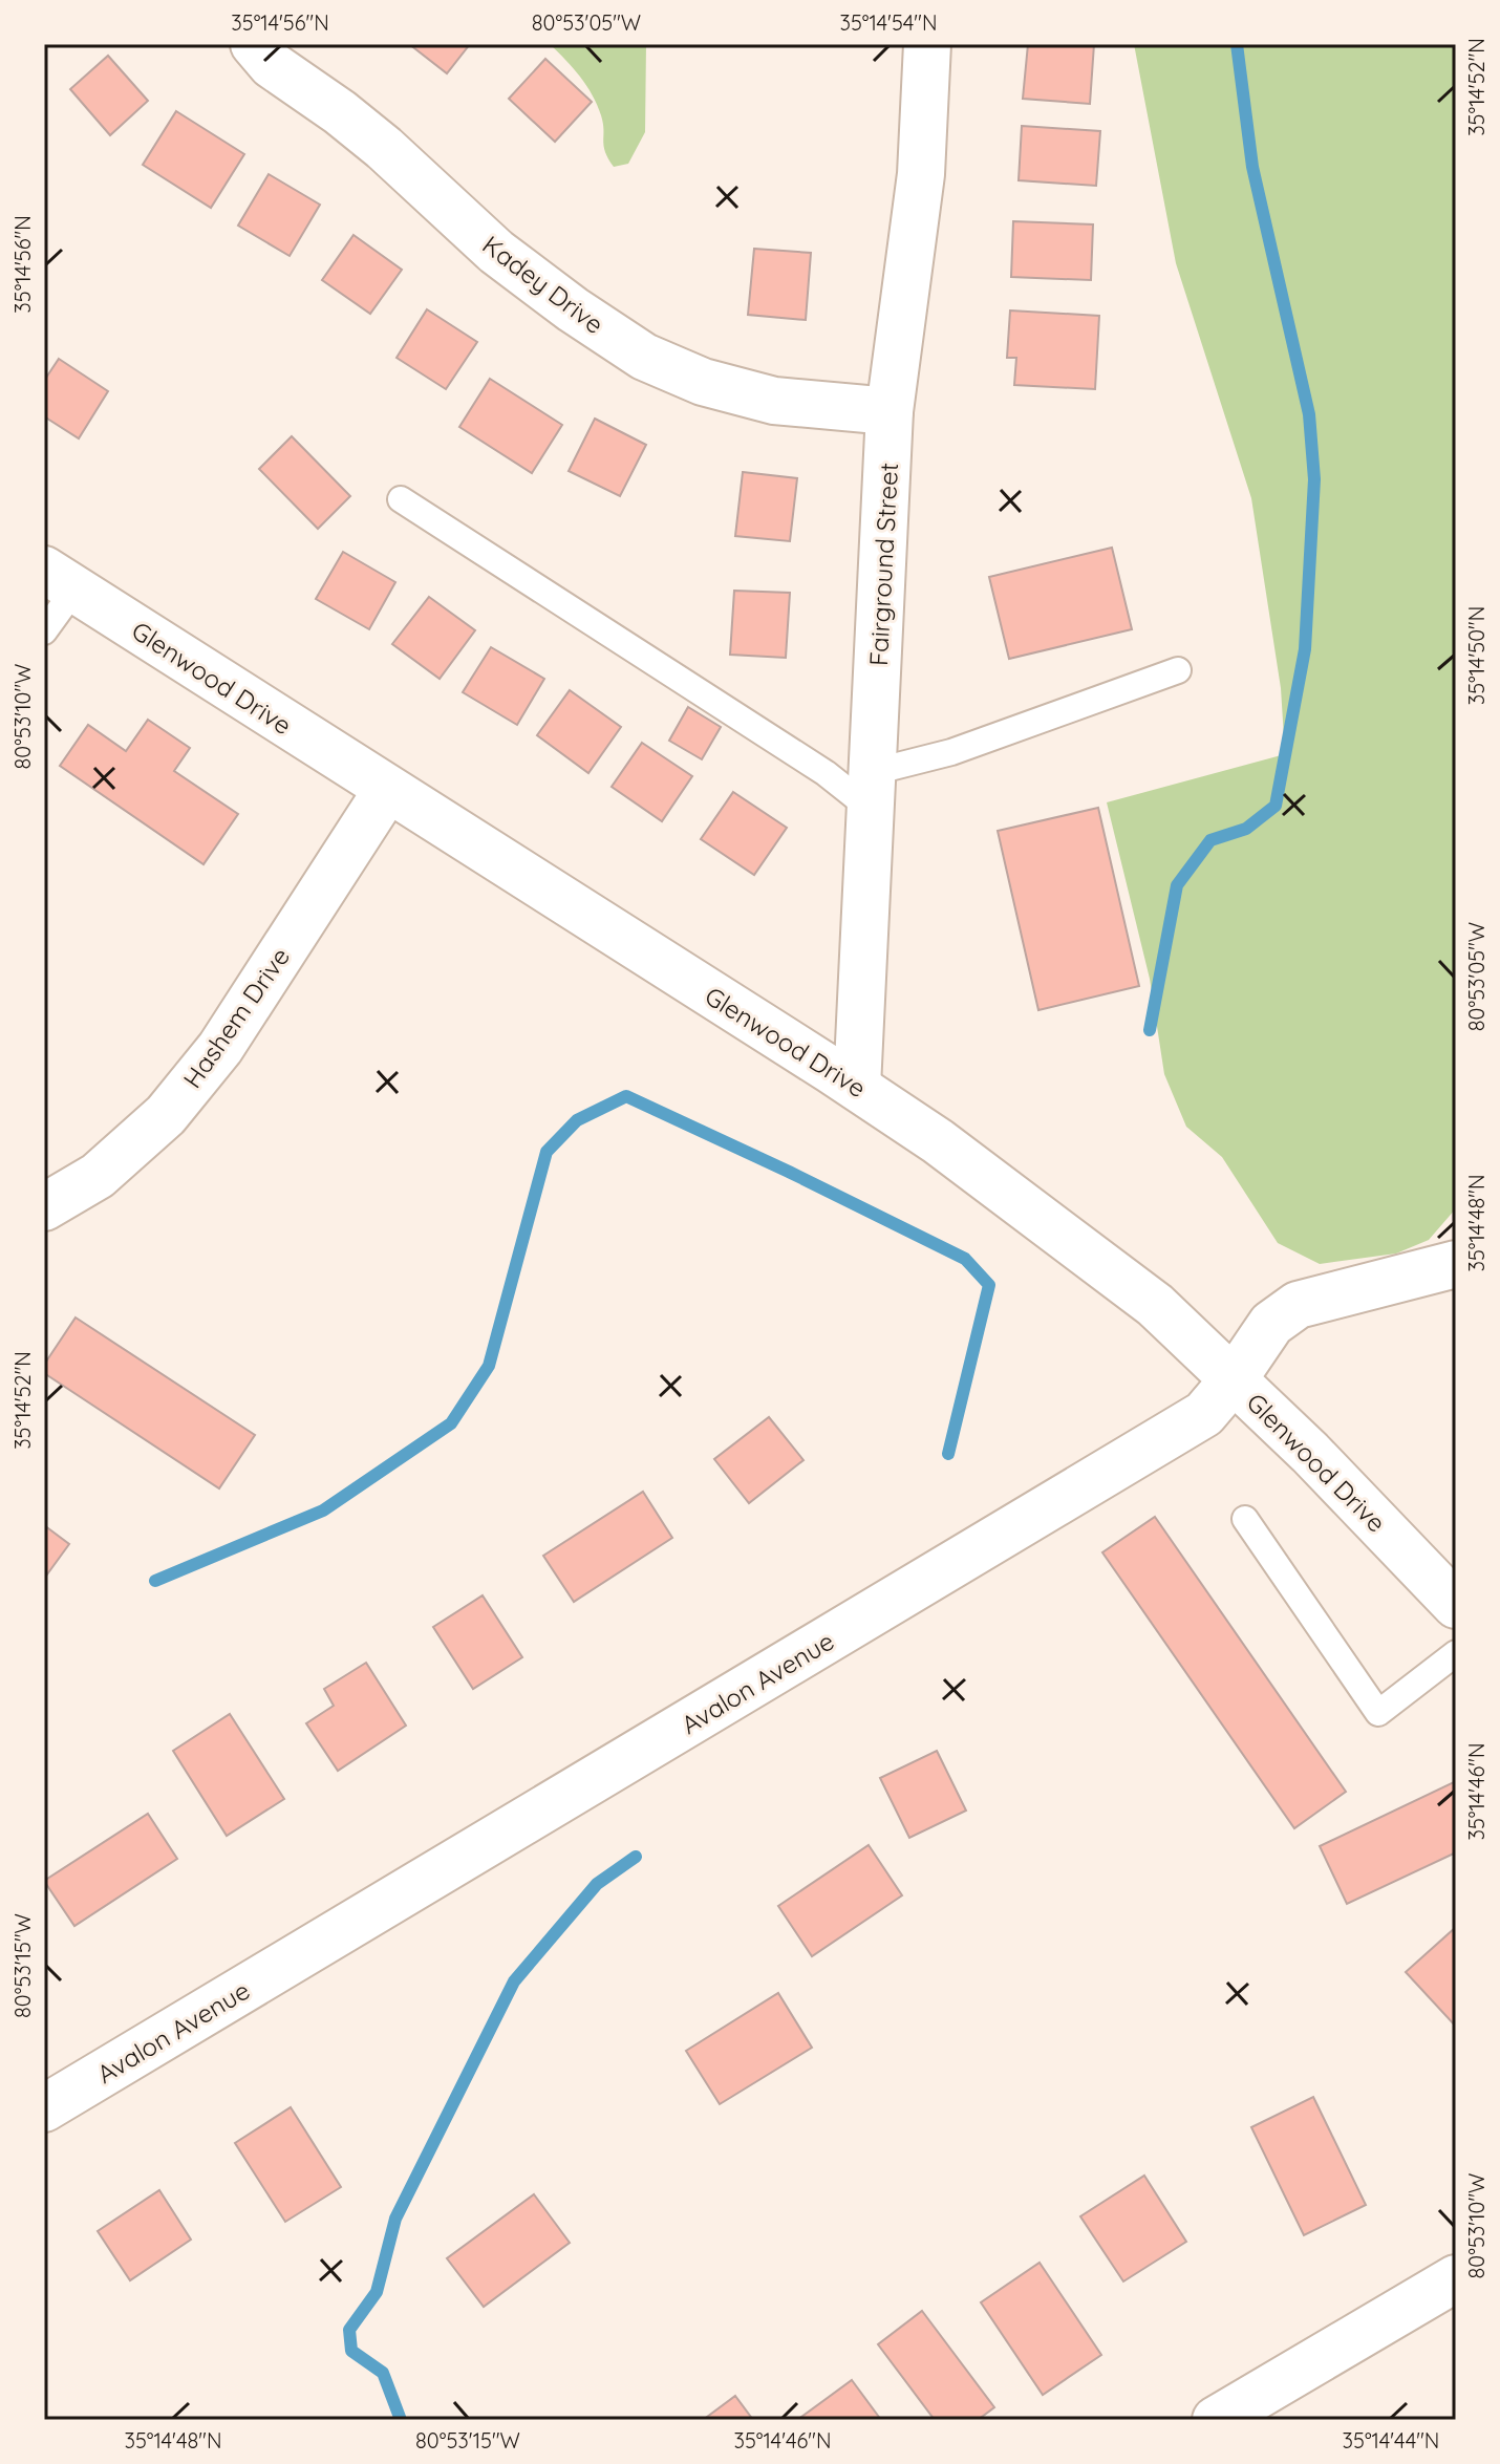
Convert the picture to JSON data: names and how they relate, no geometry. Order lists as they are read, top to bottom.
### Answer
{
  "streets": {
    "street": [
      "Kadey Drive",
      "Fairground Street",
      "Glenwood Drive",
      "Hashem Drive",
      "Avalon Avenue"
    ]
  },
  "crossings": [
    ["Kadey Drive", "Fairground Street"],
    ["Fairground Street", "Glenwood Drive"],
    ["Glenwood Drive", "Hashem Drive"],
    ["Glenwood Drive", "Avalon Avenue"]
  ],
  "coordinates": [
    "35°14'56\"N",
    "80°53'05\"W",
    "35°14'54\"N",
    "35°14'52\"N",
    "35°14'50\"N",
    "80°53'10\"W",
    "35°14'48\"N",
    "35°14'46\"N",
    "80°53'15\"W",
    "35°14'44\"N"
  ]
}
